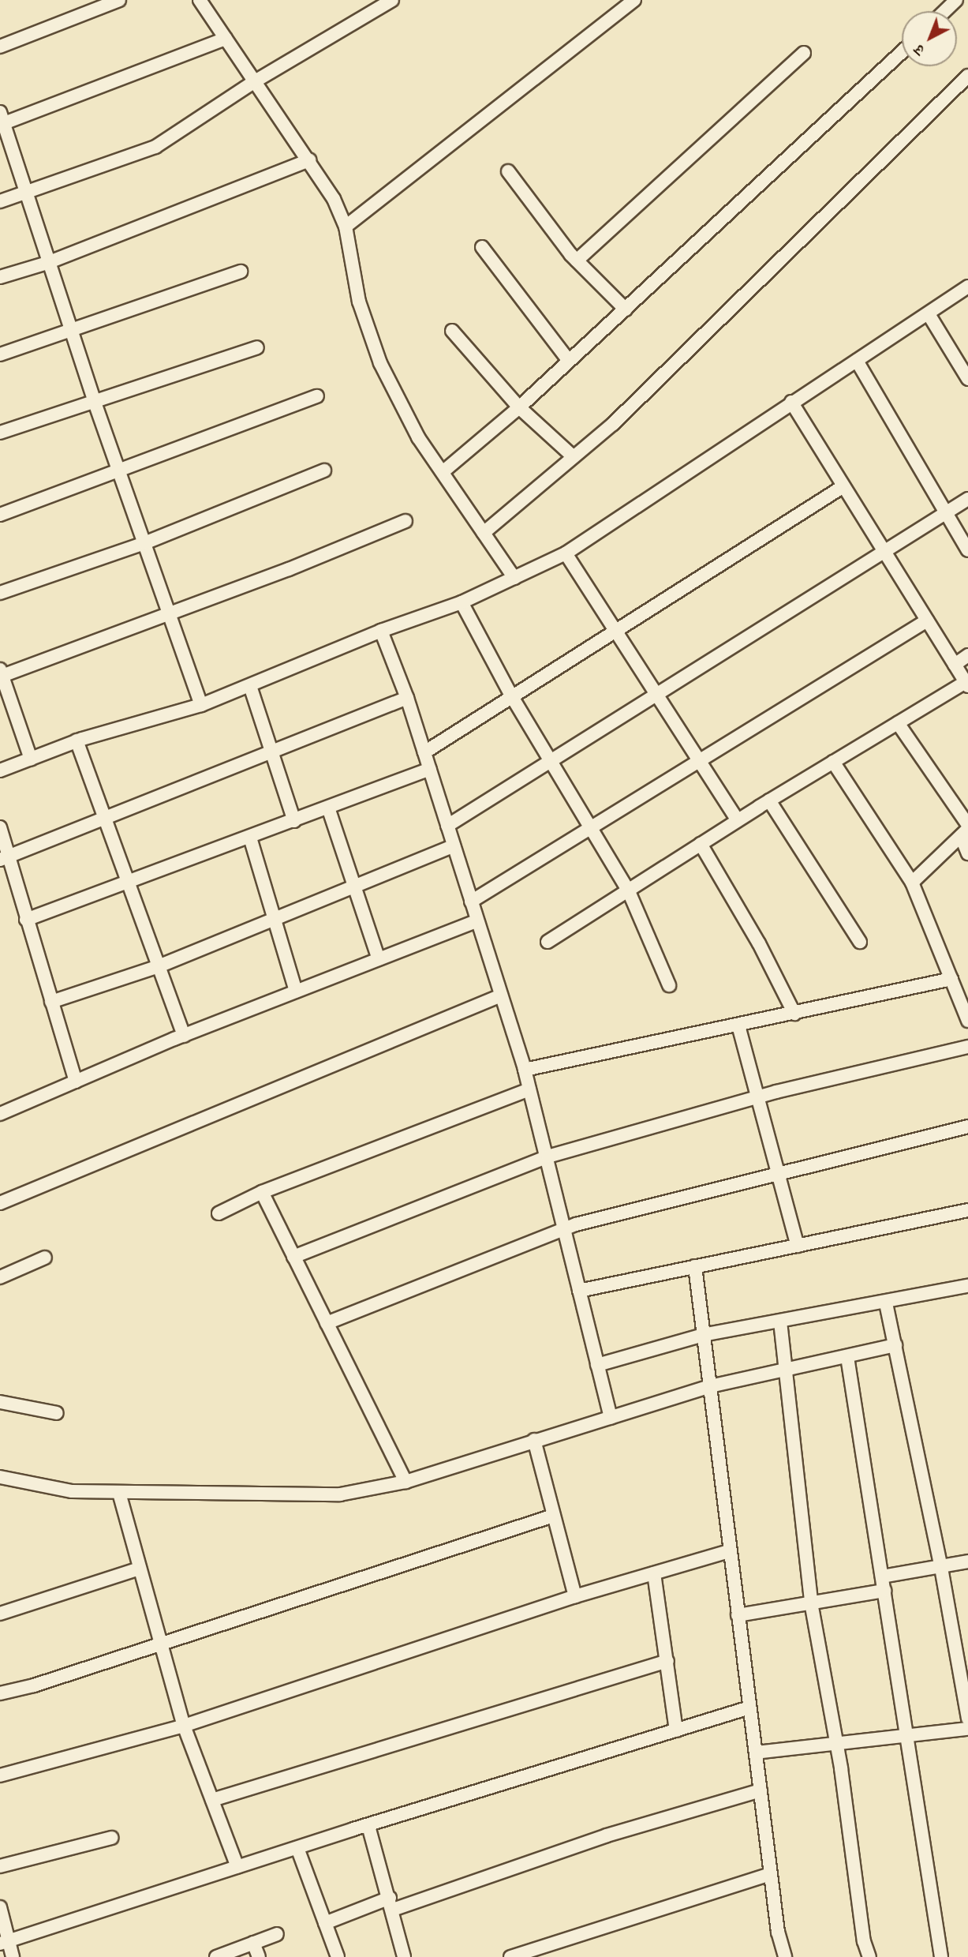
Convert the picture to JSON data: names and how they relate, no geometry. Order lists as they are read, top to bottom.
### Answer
{
  "north": "bottom left"
}
